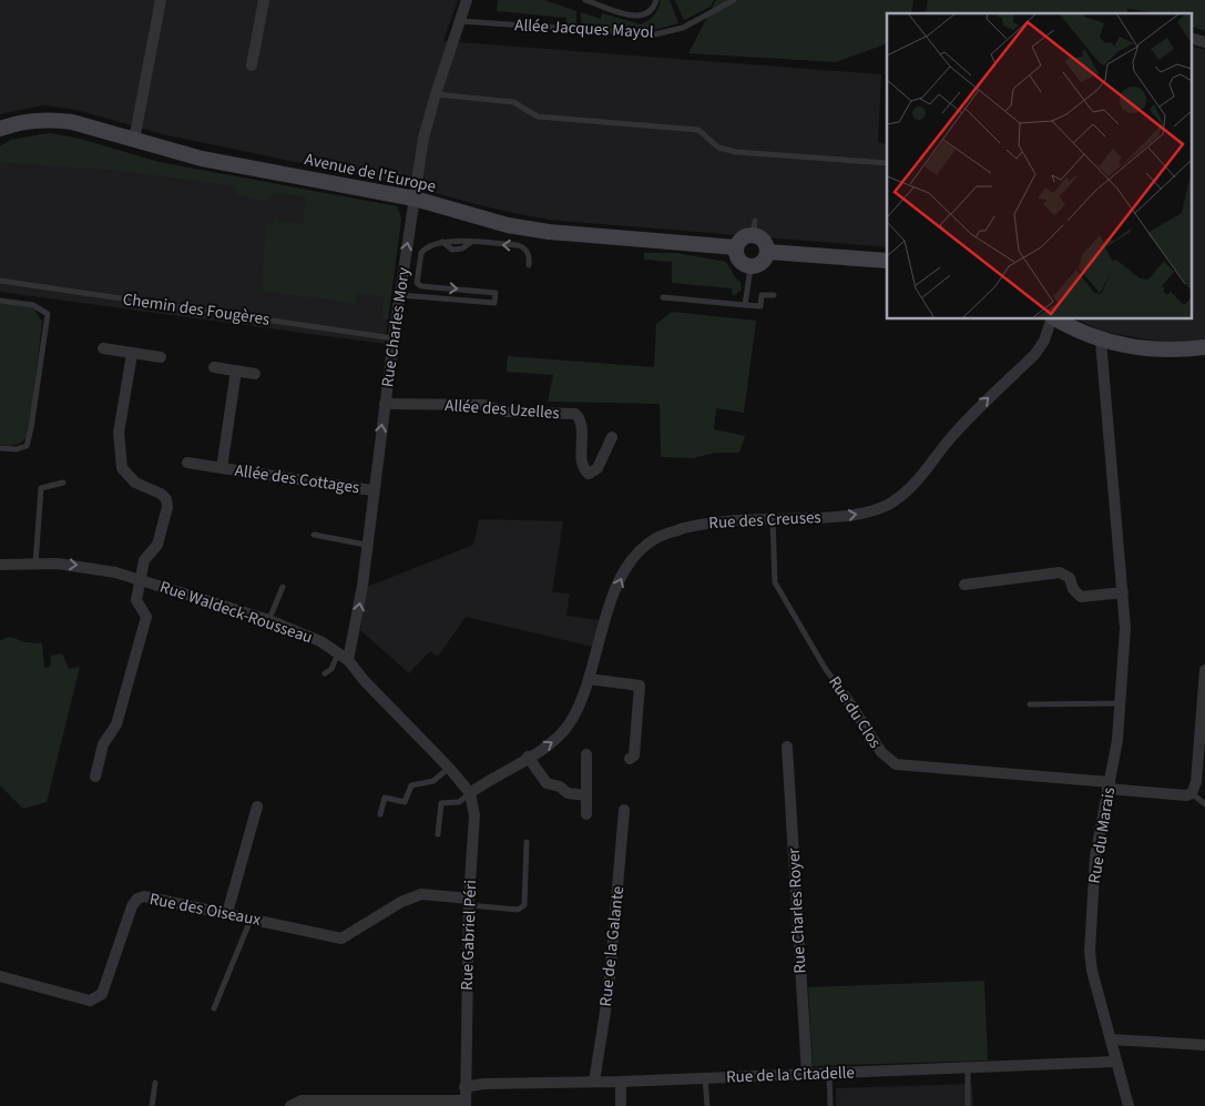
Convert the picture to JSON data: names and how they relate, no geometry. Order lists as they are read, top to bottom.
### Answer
{
  "streets": {
    "main road": ["Avenue de l'Europe"],
    "street": [
      "Rue Charles Mory",
      "Allée des Uzelles",
      "Allée des Cottages",
      "Rue des Creuses",
      "Rue Waldeck-Rousseau",
      "Rue du Clos",
      "Rue du Marais",
      "Rue des Oiseaux",
      "Rue Charles Royer",
      "Rue Gabriel Péri",
      "Rue de la Galante",
      "Rue de la Citadelle"
    ],
    "lane": ["Allée Jacques Mayol", "Chemin des Fougères"]
  },
  "crossings": [
    ["Allée Jacques Mayol", "Rue Charles Mory"],
    ["Avenue de l'Europe", "Rue Charles Mory"],
    ["Chemin des Fougères", "Rue Charles Mory"],
    ["Rue Charles Mory", "Allée des Uzelles"],
    ["Rue Charles Mory", "Allée des Cottages"],
    ["Rue Charles Mory", "Rue Waldeck-Rousseau"],
    ["Rue des Creuses", "Rue du Clos"],
    ["Rue des Creuses", "Rue Gabriel Péri"],
    ["Rue du Clos", "Rue du Marais"],
    ["Rue du Marais", "Rue de la Citadelle"],
    ["Rue des Oiseaux", "Rue Gabriel Péri"],
    ["Rue Charles Royer", "Rue de la Citadelle"],
    ["Rue Gabriel Péri", "Rue de la Citadelle"],
    ["Rue de la Galante", "Rue de la Citadelle"]
  ],
  "one_way": ["Rue Charles Mory", "Rue des Creuses"]
}
